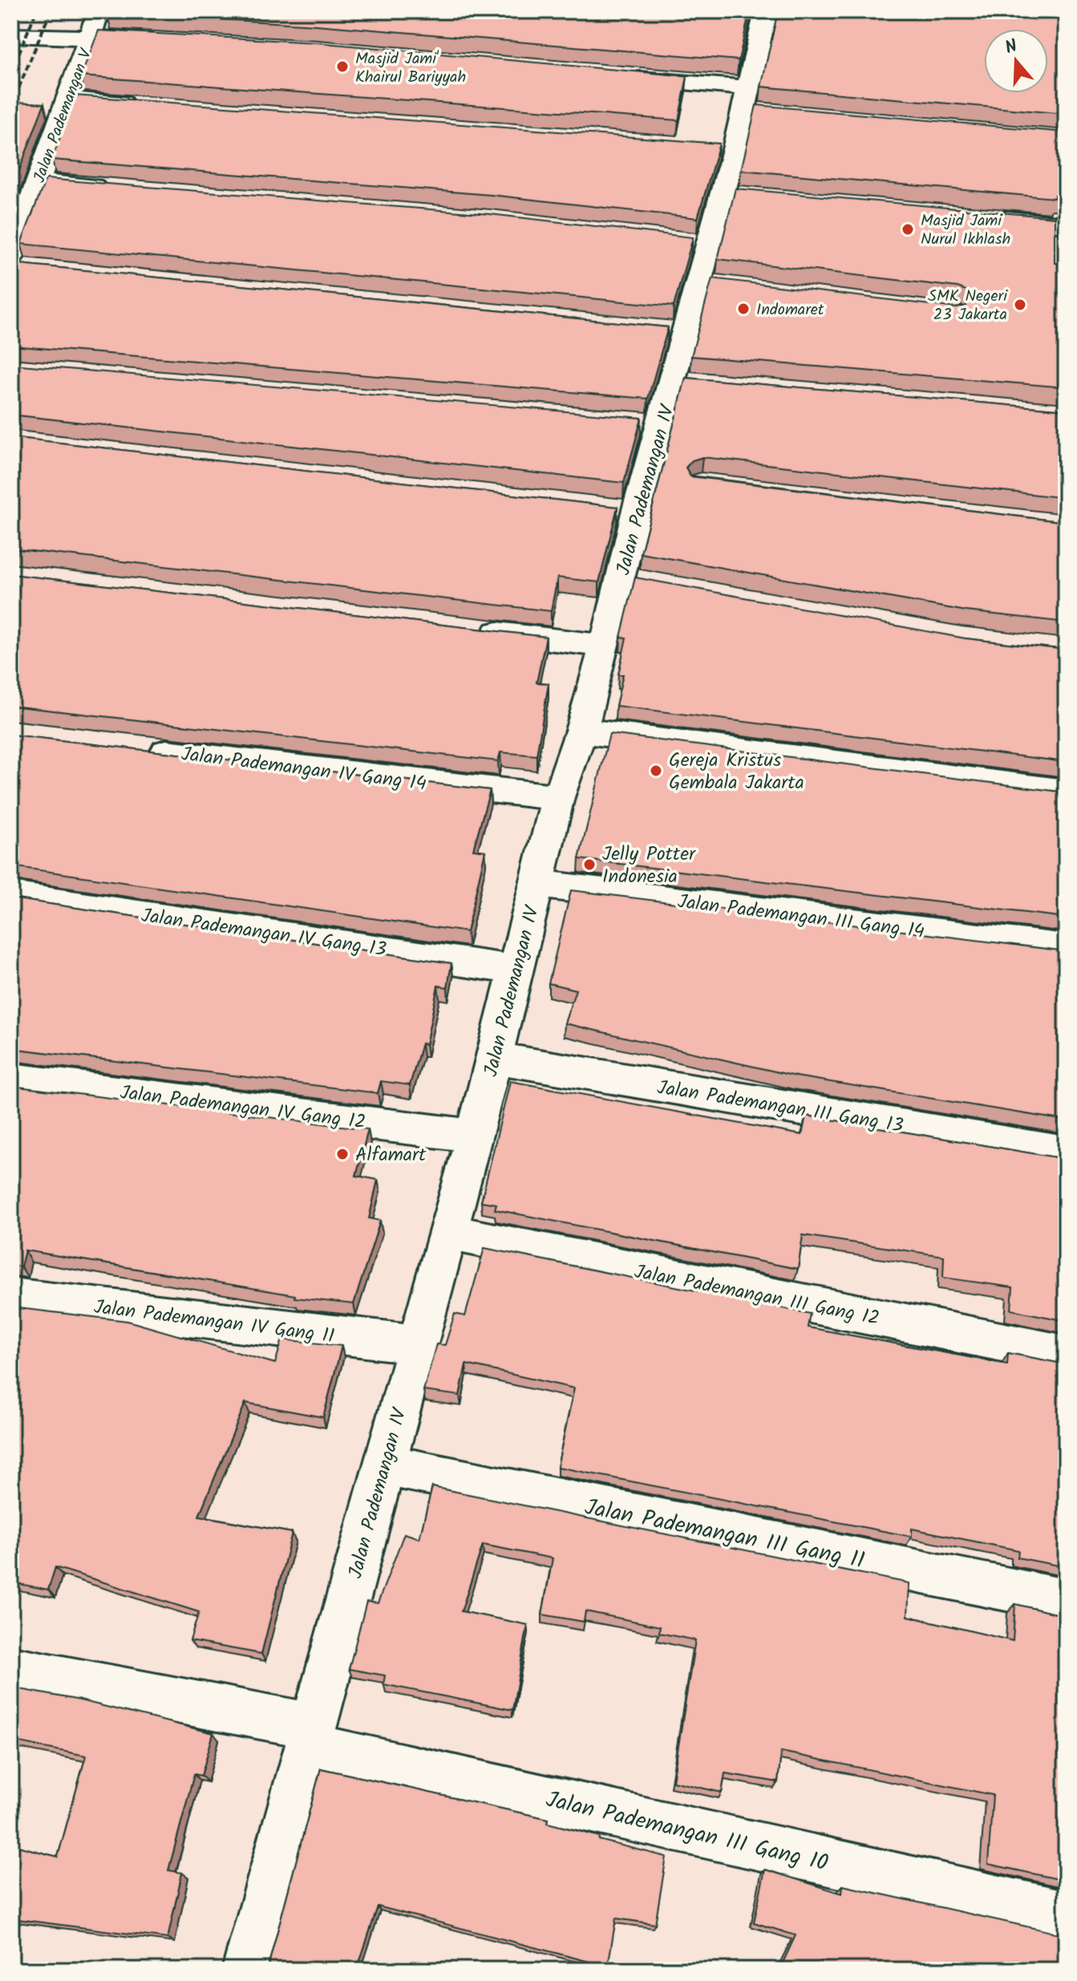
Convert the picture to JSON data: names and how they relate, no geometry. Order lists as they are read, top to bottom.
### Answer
{
  "streets": {
    "street": [
      "Jalan Pademangan V",
      "Jalan Pademangan IV",
      "Jalan Pademangan IV Gang 14",
      "Jalan Pademangan III Gang 14",
      "Jalan Pademangan IV Gang 13",
      "Jalan Pademangan III Gang 13",
      "Jalan Pademangan IV Gang 12",
      "Jalan Pademangan III Gang 12",
      "Jalan Pademangan IV Gang 11",
      "Jalan Pademangan III Gang 11",
      "Jalan Pademangan III Gang 10"
    ]
  },
  "crossings": [
    ["Jalan Pademangan IV", "Jalan Pademangan IV Gang 14"],
    ["Jalan Pademangan IV", "Jalan Pademangan III Gang 14"],
    ["Jalan Pademangan IV", "Jalan Pademangan IV Gang 13"],
    ["Jalan Pademangan IV", "Jalan Pademangan III Gang 13"],
    ["Jalan Pademangan IV", "Jalan Pademangan IV Gang 12"],
    ["Jalan Pademangan IV", "Jalan Pademangan III Gang 12"],
    ["Jalan Pademangan IV", "Jalan Pademangan IV Gang 11"],
    ["Jalan Pademangan IV", "Jalan Pademangan III Gang 11"],
    ["Jalan Pademangan IV", "Jalan Pademangan III Gang 10"]
  ],
  "places": [
    "Masjid Jami' Khairul Bariyyah",
    "Masjid Jami Nurul Ikhlash",
    "SMK Negeri 23 Jakarta",
    "Indomaret",
    "Gereja Kristus Gembala Jakarta",
    "Jelly Potter Indonesia",
    "Alfamart"
  ],
  "north": "top"
}
